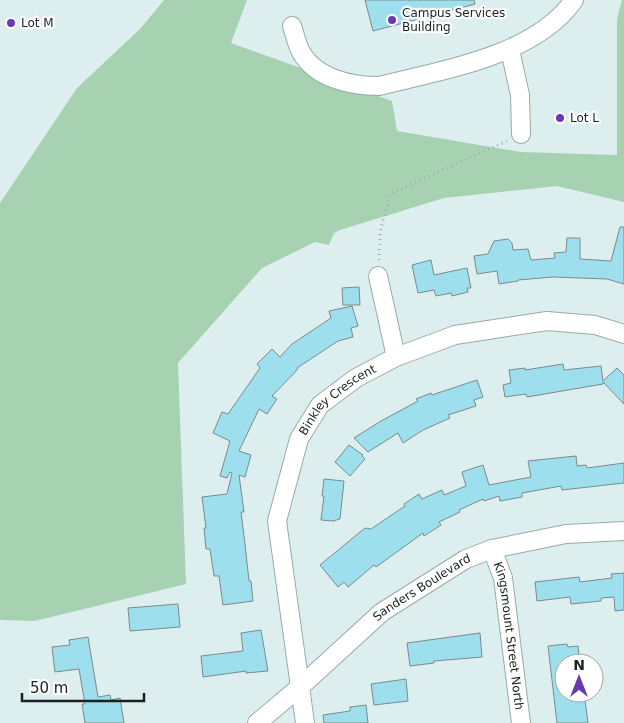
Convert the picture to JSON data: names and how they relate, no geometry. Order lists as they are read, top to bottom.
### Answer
{
  "streets": {
    "street": ["Binkley Crescent", "Sanders Boulevard", "Kingsmount Street North"]
  },
  "crossings": [
    ["Binkley Crescent", "Sanders Boulevard"],
    ["Sanders Boulevard", "Kingsmount Street North"]
  ],
  "places": ["Campus Services Building", "Lot M", "Lot L"],
  "scale_bar": "50 m",
  "north": "top"
}
